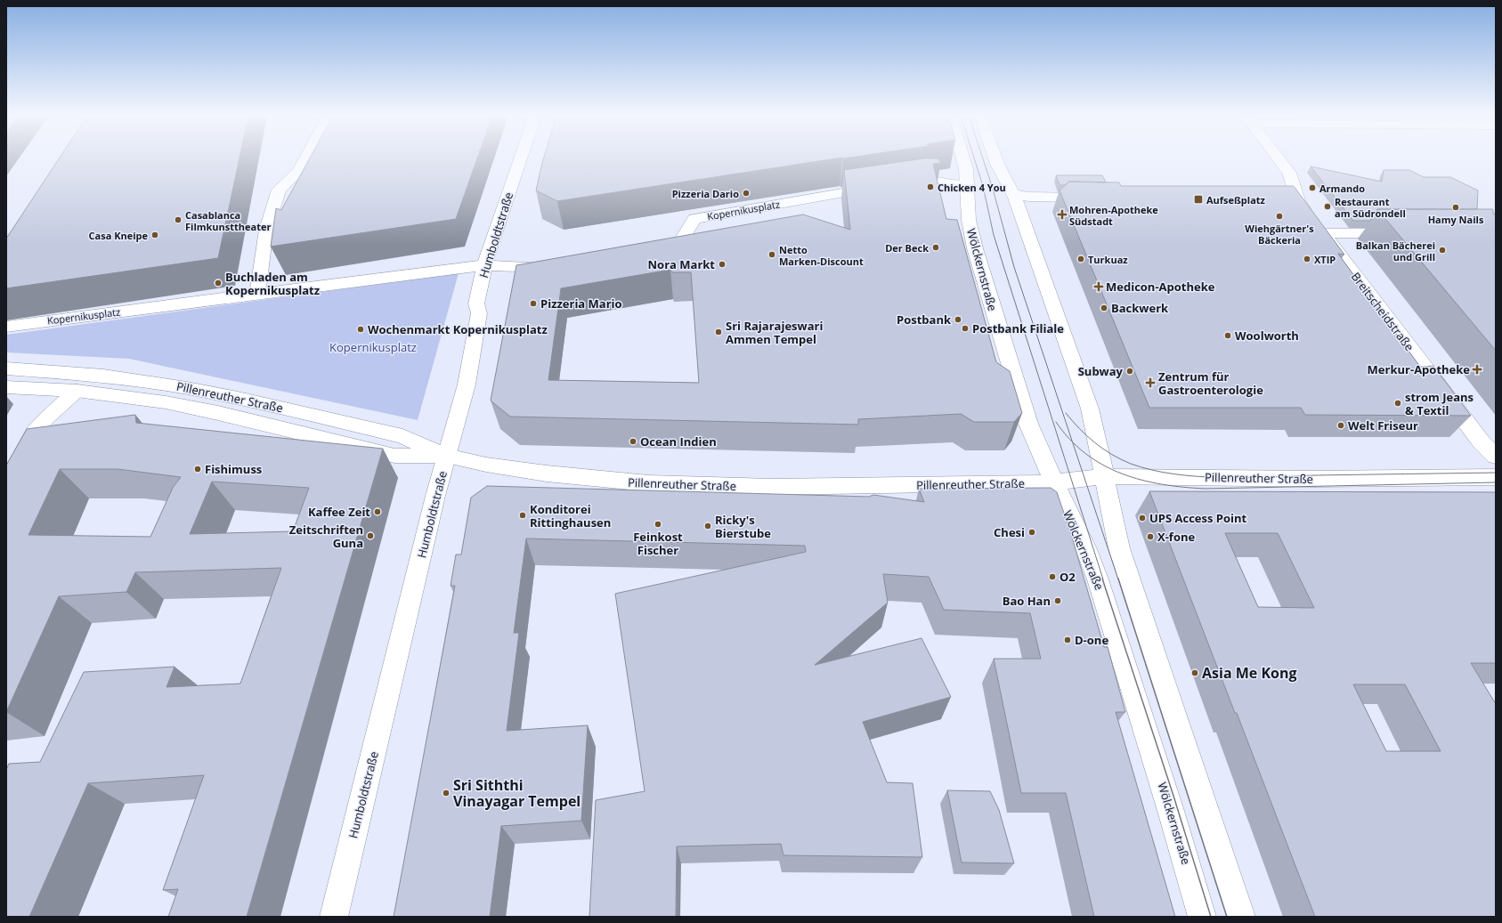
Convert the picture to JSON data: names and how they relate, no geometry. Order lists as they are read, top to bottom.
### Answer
{
  "streets": {
    "main road": [
      "Kopernikusplatz",
      "Humboldtstraße",
      "Wölckernstraße",
      "Breitscheidstraße",
      "Pillenreuther Straße"
    ]
  },
  "crossings": [
    ["Kopernikusplatz", "Humboldtstraße"],
    ["Kopernikusplatz", "Wölckernstraße"],
    ["Humboldtstraße", "Pillenreuther Straße"],
    ["Wölckernstraße", "Pillenreuther Straße"]
  ],
  "parks": ["Kopernikusplatz"],
  "places": {
    "other": [
      "Chicken 4 You",
      "Armando",
      "Pizzeria Dario",
      "Restaurant am Südrondell",
      "Hamy Nails",
      "Wiehgärtner's Bäckeria",
      "Casablanca Filmkunsttheater",
      "Casa Kneipe",
      "Der Beck",
      "Balkan Bächerei und Grill",
      "Netto Marken-Discount",
      "Turkuaz",
      "XTIP",
      "Nora Markt",
      "Buchladen am Kopernikusplatz",
      "Pizzeria Mario",
      "Backwerk",
      "Postbank",
      "Postbank Filiale",
      "Wochenmarkt Kopernikusplatz",
      "Sri Rajarajeswari Ammen Tempel",
      "Woolworth",
      "Subway",
      "strom Jeans & Textil",
      "Welt Friseur",
      "Ocean Indien",
      "Fishimuss",
      "Kaffee Zeit",
      "Konditorei Rittinghausen",
      "UPS Access Point",
      "Feinkost Fischer",
      "Ricky's Bierstube",
      "Chesi",
      "Zeitschriften Guna",
      "X-fone",
      "O2",
      "Bao Han",
      "D-one",
      "Asia Me Kong",
      "Sri Siththi Vinayagar Tempel"
    ],
    "transit": ["Aufseßplatz"],
    "health": [
      "Mohren-Apotheke Südstadt",
      "Medicon-Apotheke",
      "Merkur-Apotheke",
      "Zentrum für Gastroenterologie"
    ]
  }
}
